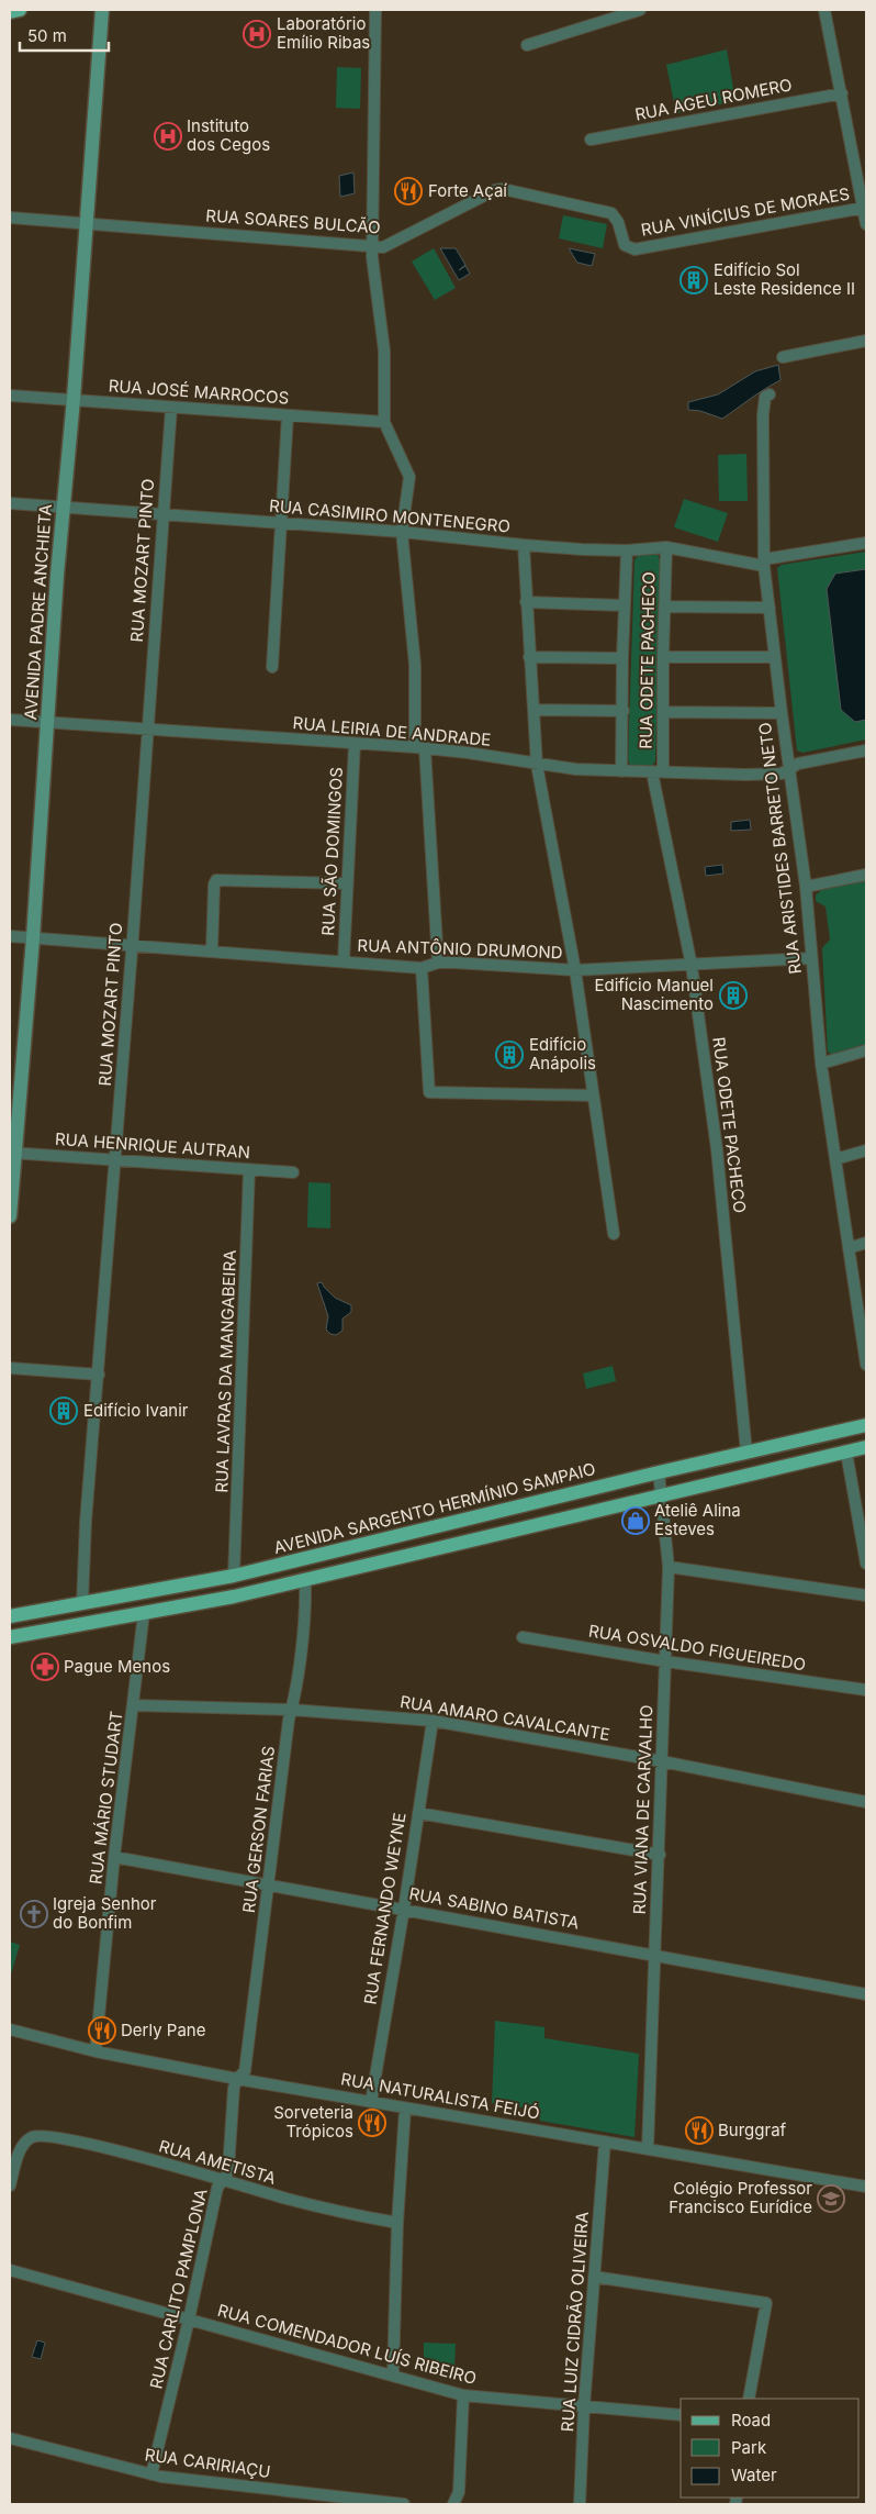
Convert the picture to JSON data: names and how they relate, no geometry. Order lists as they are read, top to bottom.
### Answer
{
  "streets": {
    "main road": ["AVENIDA SARGENTO HERMÍNIO SAMPAIO"],
    "street": [
      "RUA AGEU ROMERO",
      "RUA VINÍCIUS DE MORAES",
      "RUA SOARES BULCÃO",
      "RUA JOSÉ MARROCOS",
      "RUA CASIMIRO MONTENEGRO",
      "RUA MOZART PINTO",
      "AVENIDA PADRE ANCHIETA",
      "RUA ODETE PACHECO",
      "RUA LEIRIA DE ANDRADE",
      "RUA ARISTIDES BARRETO NETO",
      "RUA SÃO DOMINGOS",
      "RUA ANTÔNIO DRUMOND",
      "RUA HENRIQUE AUTRAN",
      "RUA LAVRAS DA MANGABEIRA",
      "RUA OSVALDO FIGUEIREDO",
      "RUA AMARO CAVALCANTE",
      "RUA MÁRIO STUDART",
      "RUA VIANA DE CARVALHO",
      "RUA GERSON FARIAS",
      "RUA FERNANDO WEYNE",
      "RUA SABINO BATISTA",
      "RUA NATURALISTA FEIJÓ",
      "RUA AMETISTA",
      "RUA CARLITO PAMPLONA",
      "RUA LUIZ CIDRÃO OLIVEIRA",
      "RUA COMENDADOR LUÍS RIBEIRO",
      "RUA CARIRIAÇU"
    ]
  },
  "crossings": [
    ["RUA VINÍCIUS DE MORAES", "RUA SOARES BULCÃO"],
    ["RUA SOARES BULCÃO", "AVENIDA PADRE ANCHIETA"],
    ["RUA JOSÉ MARROCOS", "RUA MOZART PINTO"],
    ["RUA JOSÉ MARROCOS", "AVENIDA PADRE ANCHIETA"],
    ["RUA CASIMIRO MONTENEGRO", "RUA MOZART PINTO"],
    ["RUA CASIMIRO MONTENEGRO", "AVENIDA PADRE ANCHIETA"],
    ["RUA CASIMIRO MONTENEGRO", "RUA ODETE PACHECO"],
    ["RUA CASIMIRO MONTENEGRO", "RUA ARISTIDES BARRETO NETO"],
    ["RUA MOZART PINTO", "RUA LEIRIA DE ANDRADE"],
    ["RUA MOZART PINTO", "RUA ANTÔNIO DRUMOND"],
    ["RUA MOZART PINTO", "RUA HENRIQUE AUTRAN"],
    ["RUA MOZART PINTO", "AVENIDA SARGENTO HERMÍNIO SAMPAIO"],
    ["AVENIDA PADRE ANCHIETA", "RUA LEIRIA DE ANDRADE"],
    ["AVENIDA PADRE ANCHIETA", "RUA ANTÔNIO DRUMOND"],
    ["AVENIDA PADRE ANCHIETA", "RUA HENRIQUE AUTRAN"],
    ["RUA ODETE PACHECO", "RUA LEIRIA DE ANDRADE"],
    ["RUA ODETE PACHECO", "RUA ANTÔNIO DRUMOND"],
    ["RUA ODETE PACHECO", "AVENIDA SARGENTO HERMÍNIO SAMPAIO"],
    ["RUA LEIRIA DE ANDRADE", "RUA ARISTIDES BARRETO NETO"],
    ["RUA LEIRIA DE ANDRADE", "RUA SÃO DOMINGOS"],
    ["RUA ARISTIDES BARRETO NETO", "RUA ANTÔNIO DRUMOND"],
    ["RUA SÃO DOMINGOS", "RUA ANTÔNIO DRUMOND"],
    ["RUA HENRIQUE AUTRAN", "RUA LAVRAS DA MANGABEIRA"],
    ["RUA LAVRAS DA MANGABEIRA", "AVENIDA SARGENTO HERMÍNIO SAMPAIO"],
    ["AVENIDA SARGENTO HERMÍNIO SAMPAIO", "RUA VIANA DE CARVALHO"],
    ["RUA OSVALDO FIGUEIREDO", "RUA VIANA DE CARVALHO"],
    ["RUA AMARO CAVALCANTE", "RUA MÁRIO STUDART"],
    ["RUA AMARO CAVALCANTE", "RUA VIANA DE CARVALHO"],
    ["RUA AMARO CAVALCANTE", "RUA GERSON FARIAS"],
    ["RUA AMARO CAVALCANTE", "RUA FERNANDO WEYNE"],
    ["RUA MÁRIO STUDART", "RUA SABINO BATISTA"],
    ["RUA MÁRIO STUDART", "RUA NATURALISTA FEIJÓ"],
    ["RUA VIANA DE CARVALHO", "RUA SABINO BATISTA"],
    ["RUA VIANA DE CARVALHO", "RUA NATURALISTA FEIJÓ"],
    ["RUA GERSON FARIAS", "RUA SABINO BATISTA"],
    ["RUA GERSON FARIAS", "RUA NATURALISTA FEIJÓ"],
    ["RUA GERSON FARIAS", "RUA CARLITO PAMPLONA"],
    ["RUA FERNANDO WEYNE", "RUA SABINO BATISTA"],
    ["RUA FERNANDO WEYNE", "RUA NATURALISTA FEIJÓ"],
    ["RUA NATURALISTA FEIJÓ", "RUA CARLITO PAMPLONA"],
    ["RUA NATURALISTA FEIJÓ", "RUA LUIZ CIDRÃO OLIVEIRA"],
    ["RUA AMETISTA", "RUA CARLITO PAMPLONA"],
    ["RUA CARLITO PAMPLONA", "RUA COMENDADOR LUÍS RIBEIRO"],
    ["RUA CARLITO PAMPLONA", "RUA CARIRIAÇU"],
    ["RUA LUIZ CIDRÃO OLIVEIRA", "RUA COMENDADOR LUÍS RIBEIRO"]
  ],
  "places": {
    "hospital": ["Laboratório Emílio Ribas", "Instituto dos Cegos"],
    "restaurant": [
      "Forte Açaí",
      "Derly Pane",
      "Sorveteria Trópicos",
      "Burggraf"
    ],
    "building": [
      "Edifício Sol Leste Residence II",
      "Edifício Manuel Nascimento",
      "Edifício Anápolis",
      "Edifício Ivanir"
    ],
    "shop": ["Ateliê Alina Esteves"],
    "pharmacy": ["Pague Menos"],
    "church": ["Igreja Senhor do Bonfim"],
    "school or university": ["Colégio Professor Francisco Eurídice"]
  },
  "legend": ["Road", "Park", "Water"],
  "scale_bar": "50 m"
}
